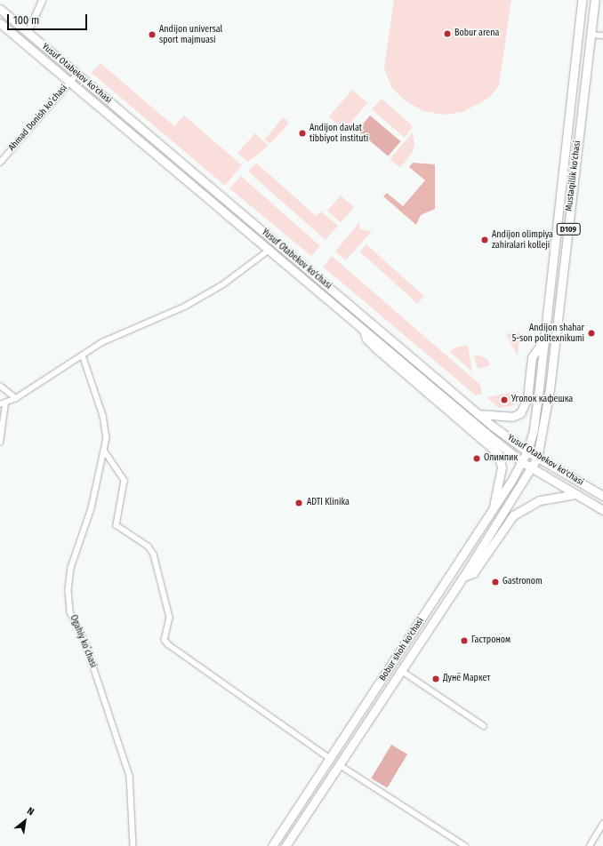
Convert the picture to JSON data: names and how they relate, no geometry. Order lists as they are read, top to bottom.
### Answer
{
  "streets": {
    "main road": [
      "Yusuf Otabekov ko'chasi",
      "Mustaqillik ko'chasi",
      "D109",
      "Bobur shoh ko'chasi"
    ],
    "street": ["Ahmad Donish koʻchasi", "Ogahiy koʻchasi"]
  },
  "crossings": [
    ["Yusuf Otabekov ko'chasi", "Ahmad Donish koʻchasi"],
    ["Yusuf Otabekov ko'chasi", "Mustaqillik ko'chasi"],
    ["Yusuf Otabekov ko'chasi", "Bobur shoh ko'chasi"],
    ["Mustaqillik ko'chasi", "Bobur shoh ko'chasi"]
  ],
  "places": [
    "Bobur arena",
    "Andijon universal sport majmuasi",
    "Andijon davlat tibbiyot instituti",
    "Andijon olimpiya zahiralari kolleji",
    "Andijon shahar 5-son politexnikumi",
    "Уголок кафешка",
    "Олимпик",
    "ADTI Klinika",
    "Gastronom",
    "Гастроном",
    "Дунё Маркет"
  ],
  "scale_bar": "100 m",
  "north": "top right"
}
